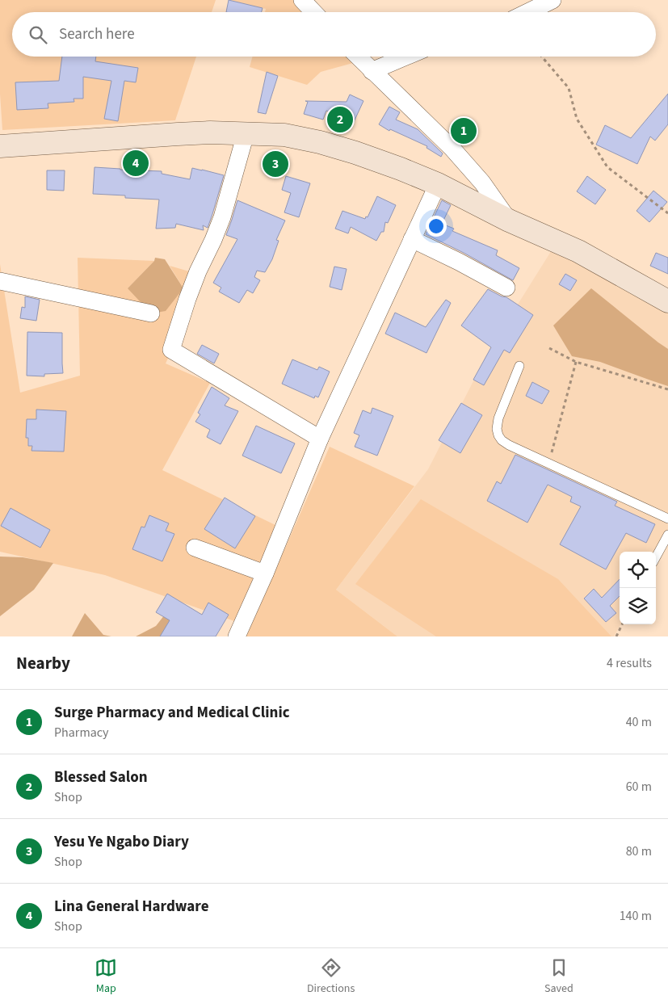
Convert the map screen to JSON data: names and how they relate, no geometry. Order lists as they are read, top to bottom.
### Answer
{
  "page": {
    "search": "Search here",
    "pins": [
      "2",
      "1",
      "4",
      "3"
    ],
    "heading": ["Nearby", "4 results"],
    "list": [
      {
        "mark": "1",
        "name": "Surge Pharmacy and Medical Clinic",
        "note": "Pharmacy",
        "value": "40 m"
      },
      {
        "mark": "2",
        "name": "Blessed Salon",
        "note": "Shop",
        "value": "60 m"
      },
      {
        "mark": "3",
        "name": "Yesu Ye Ngabo Diary",
        "note": "Shop",
        "value": "80 m"
      },
      {
        "mark": "4",
        "name": "Lina General Hardware",
        "note": "Shop",
        "value": "140 m"
      }
    ],
    "nav": ["Map", "Directions", "Saved"]
  }
}
